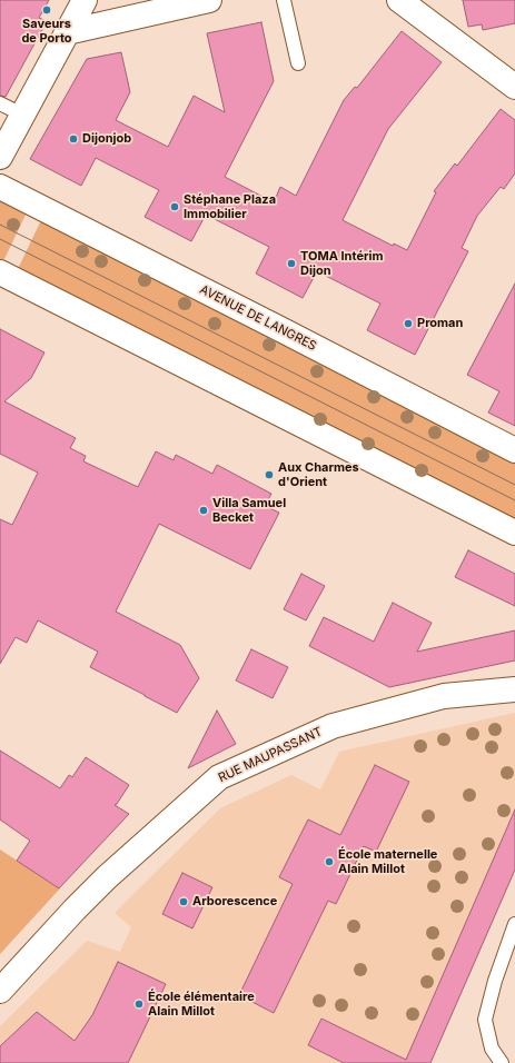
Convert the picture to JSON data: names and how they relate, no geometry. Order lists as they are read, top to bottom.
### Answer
{
  "streets": {
    "main road": ["AVENUE DE LANGRES", "RUE MAUPASSANT"]
  },
  "places": [
    "Saveurs de Porto",
    "Dijonjob",
    "Stéphane Plaza Immobilier",
    "TOMA Intérim Dijon",
    "Proman",
    "Aux Charmes d'Orient",
    "Villa Samuel Becket",
    "École maternelle Alain Millot",
    "Arborescence",
    "École élémentaire Alain Millot"
  ]
}
